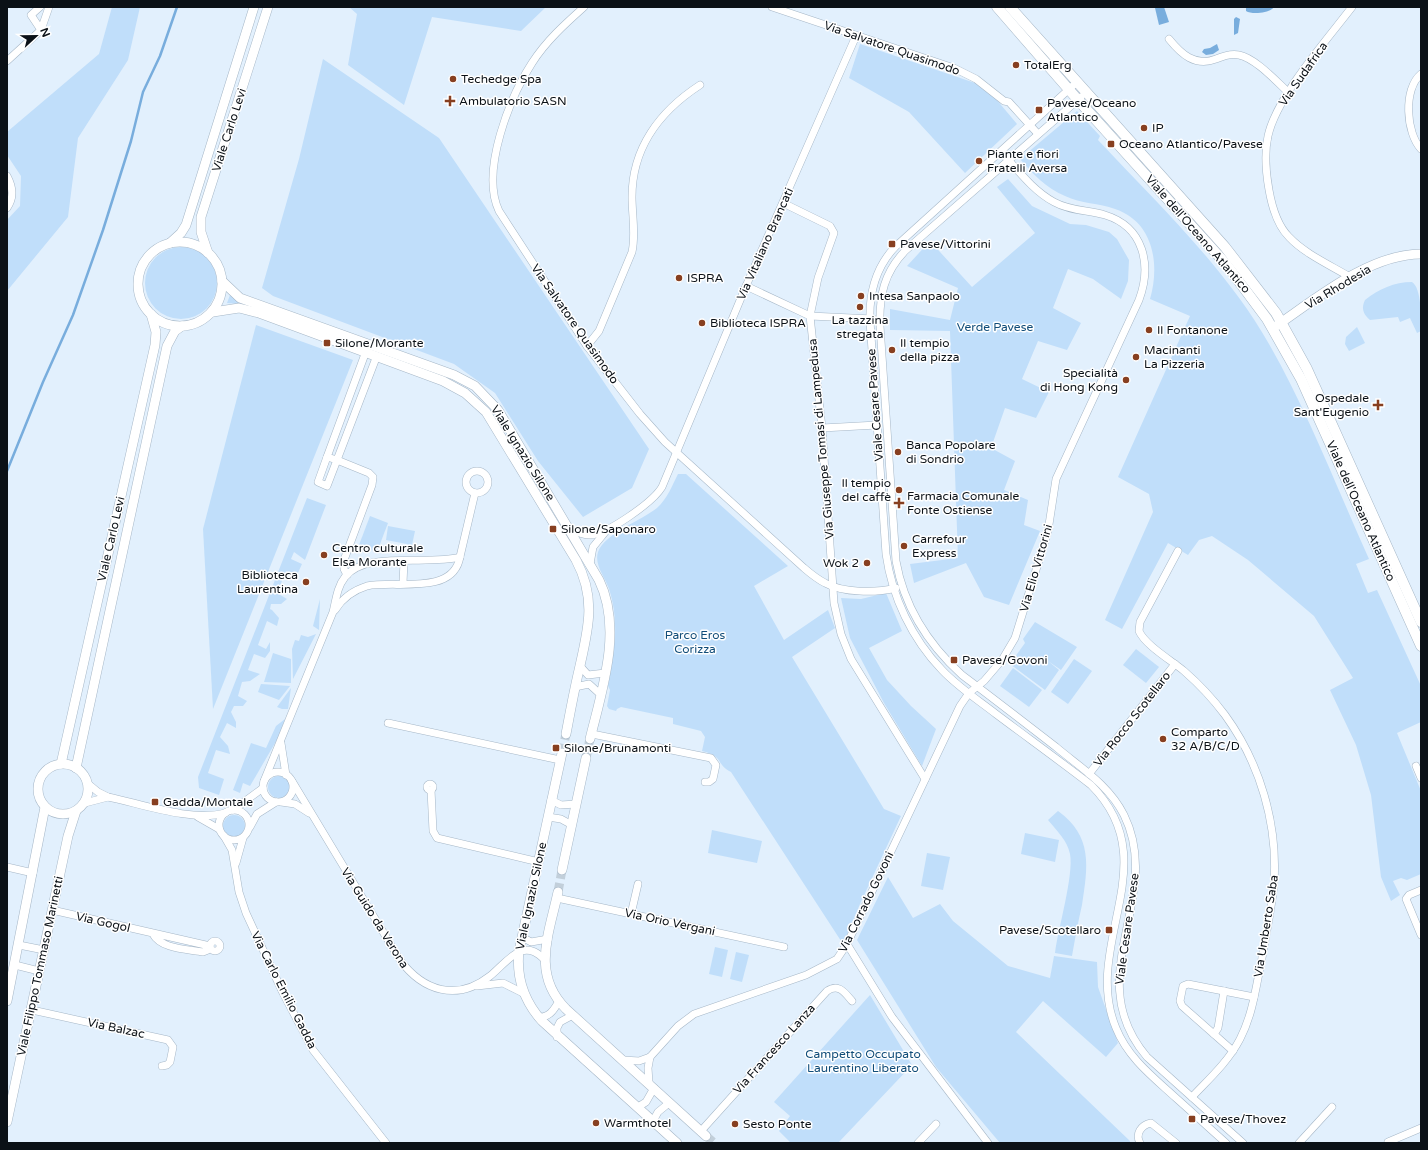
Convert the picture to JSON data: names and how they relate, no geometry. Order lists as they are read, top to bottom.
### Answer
{
  "streets": {
    "main road": ["Viale dell'Oceano Atlantico"],
    "street": [
      "Via Salvatore Quasimodo",
      "Via Sudafrica",
      "Viale Carlo Levi",
      "Via Vitaliano Brancati",
      "Via Rhodesia",
      "Viale Cesare Pavese",
      "Via Giuseppe Tomasi di Lampedusa",
      "Viale Ignazio Silone",
      "Via Elio Vittorini",
      "Via Rocco Scotellaro",
      "Via Corrado Govoni",
      "Via Guido da Verona",
      "Via Gogol",
      "Via Orio Vergani",
      "Via Umberto Saba",
      "Viale Filippo Tommaso Marinetti",
      "Via Carlo Emilio Gadda",
      "Via Balzac",
      "Via Francesco Lanza"
    ]
  },
  "crossings": [
    ["Via Salvatore Quasimodo", "Via Vitaliano Brancati"],
    ["Via Salvatore Quasimodo", "Viale Cesare Pavese"],
    ["Via Salvatore Quasimodo", "Via Giuseppe Tomasi di Lampedusa"],
    ["Via Sudafrica", "Via Rhodesia"],
    ["Viale Carlo Levi", "Viale Ignazio Silone"],
    ["Viale Carlo Levi", "Viale Filippo Tommaso Marinetti"],
    ["Viale dell'Oceano Atlantico", "Via Rhodesia"],
    ["Viale dell'Oceano Atlantico", "Viale Cesare Pavese"],
    ["Via Vitaliano Brancati", "Via Giuseppe Tomasi di Lampedusa"],
    ["Viale Cesare Pavese", "Via Elio Vittorini"],
    ["Viale Cesare Pavese", "Via Rocco Scotellaro"],
    ["Viale Cesare Pavese", "Via Corrado Govoni"],
    ["Viale Cesare Pavese", "Via Umberto Saba"],
    ["Via Giuseppe Tomasi di Lampedusa", "Via Corrado Govoni"],
    ["Viale Ignazio Silone", "Via Guido da Verona"],
    ["Viale Ignazio Silone", "Via Orio Vergani"],
    ["Viale Ignazio Silone", "Via Francesco Lanza"],
    ["Via Rocco Scotellaro", "Via Umberto Saba"],
    ["Via Gogol", "Viale Filippo Tommaso Marinetti"],
    ["Viale Filippo Tommaso Marinetti", "Via Balzac"]
  ],
  "parks": ["Verde Pavese", "Parco Eros Corizza", "Campetto Occupato Laurentino Liberato"],
  "places": {
    "other": [
      "TotalErg",
      "Techedge Spa",
      "IP",
      "Piante e fiori Fratelli Aversa",
      "ISPRA",
      "Intesa Sanpaolo",
      "La tazzina stregata",
      "Biblioteca ISPRA",
      "Il Fontanone",
      "Il tempio della pizza",
      "Macinanti La Pizzeria",
      "Specialità di Hong Kong",
      "Banca Popolare di Sondrio",
      "Il tempio del caffè",
      "Carrefour Express",
      "Centro culturale Elsa Morante",
      "Wok 2",
      "Biblioteca Laurentina",
      "Comparto 32 A/B/C/D",
      "Warmthotel",
      "Sesto Ponte"
    ],
    "health": ["Ambulatorio SASN", "Ospedale Sant'Eugenio", "Farmacia Comunale Fonte Ostiense"],
    "transit": [
      "Pavese/Oceano Atlantico",
      "Oceano Atlantico/Pavese",
      "Pavese/Vittorini",
      "Silone/Morante",
      "Silone/Saponaro",
      "Pavese/Govoni",
      "Silone/Brunamonti",
      "Gadda/Montale",
      "Pavese/Scotellaro",
      "Pavese/Thovez"
    ]
  },
  "north": "right"
}
